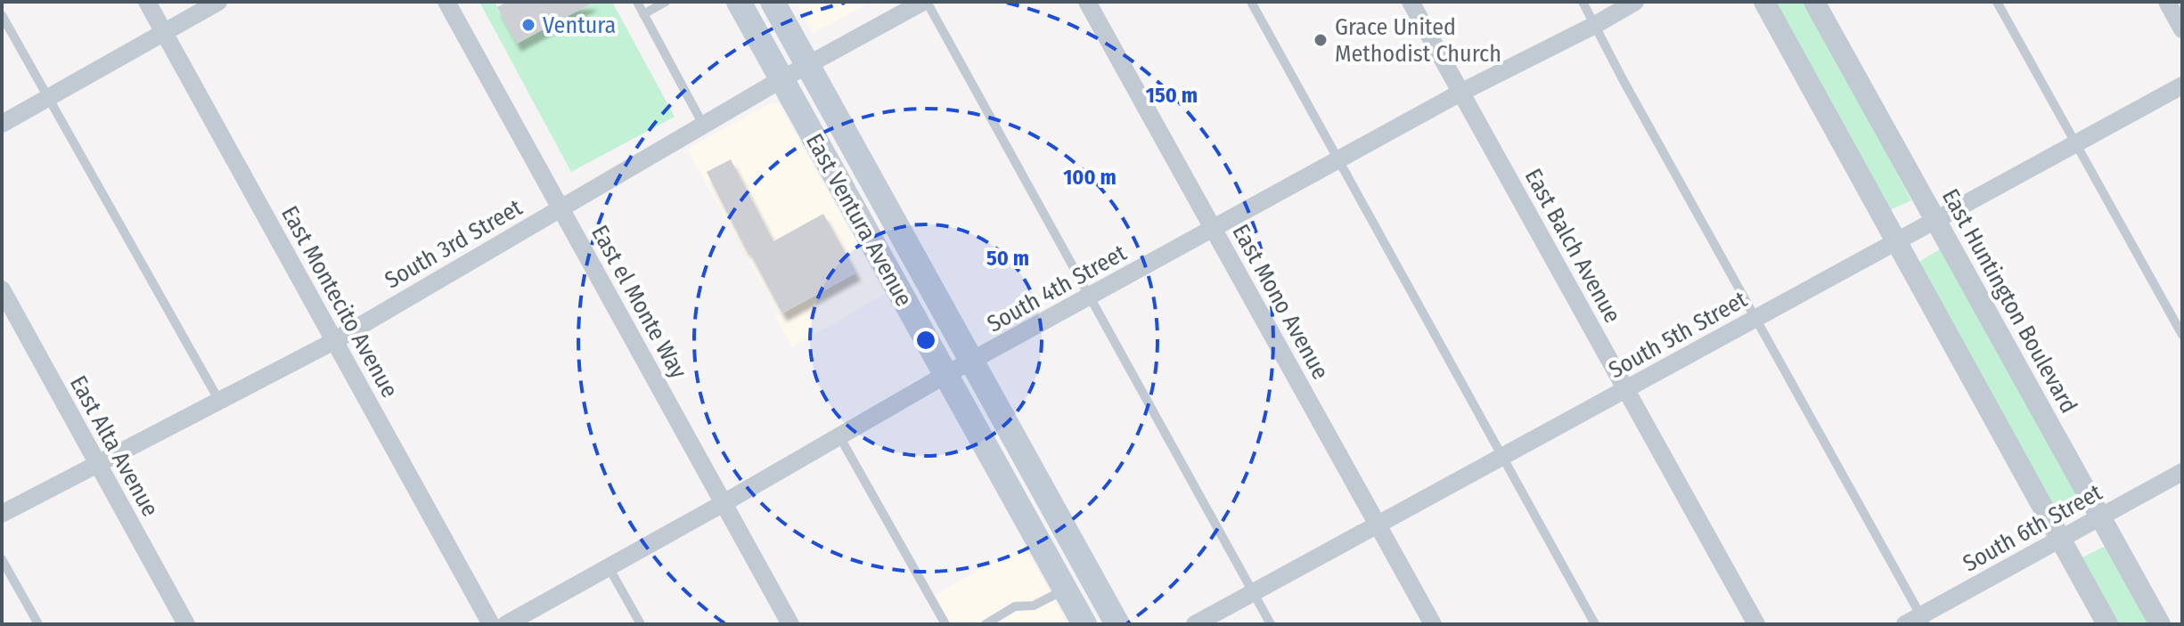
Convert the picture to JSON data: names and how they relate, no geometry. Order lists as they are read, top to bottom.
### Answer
{
  "streets": {
    "main road": ["East Ventura Avenue"],
    "street": [
      "South 3rd Street",
      "East Balch Avenue",
      "South 4th Street",
      "East Huntington Boulevard",
      "East Montecito Avenue",
      "East el Monte Way",
      "East Mono Avenue",
      "South 5th Street",
      "East Alta Avenue",
      "South 6th Street"
    ]
  },
  "crossings": [
    ["East Ventura Avenue", "South 3rd Street"],
    ["East Ventura Avenue", "South 4th Street"],
    ["South 3rd Street", "East Montecito Avenue"],
    ["South 3rd Street", "East el Monte Way"],
    ["South 3rd Street", "East Alta Avenue"],
    ["East Balch Avenue", "South 4th Street"],
    ["East Balch Avenue", "South 5th Street"],
    ["South 4th Street", "East el Monte Way"],
    ["South 4th Street", "East Mono Avenue"],
    ["East Huntington Boulevard", "South 5th Street"],
    ["East Huntington Boulevard", "South 6th Street"],
    ["East Mono Avenue", "South 5th Street"]
  ],
  "places": ["Ventura", "Grace United Methodist Church"],
  "rings": ["150 m", "100 m", "50 m"]
}
